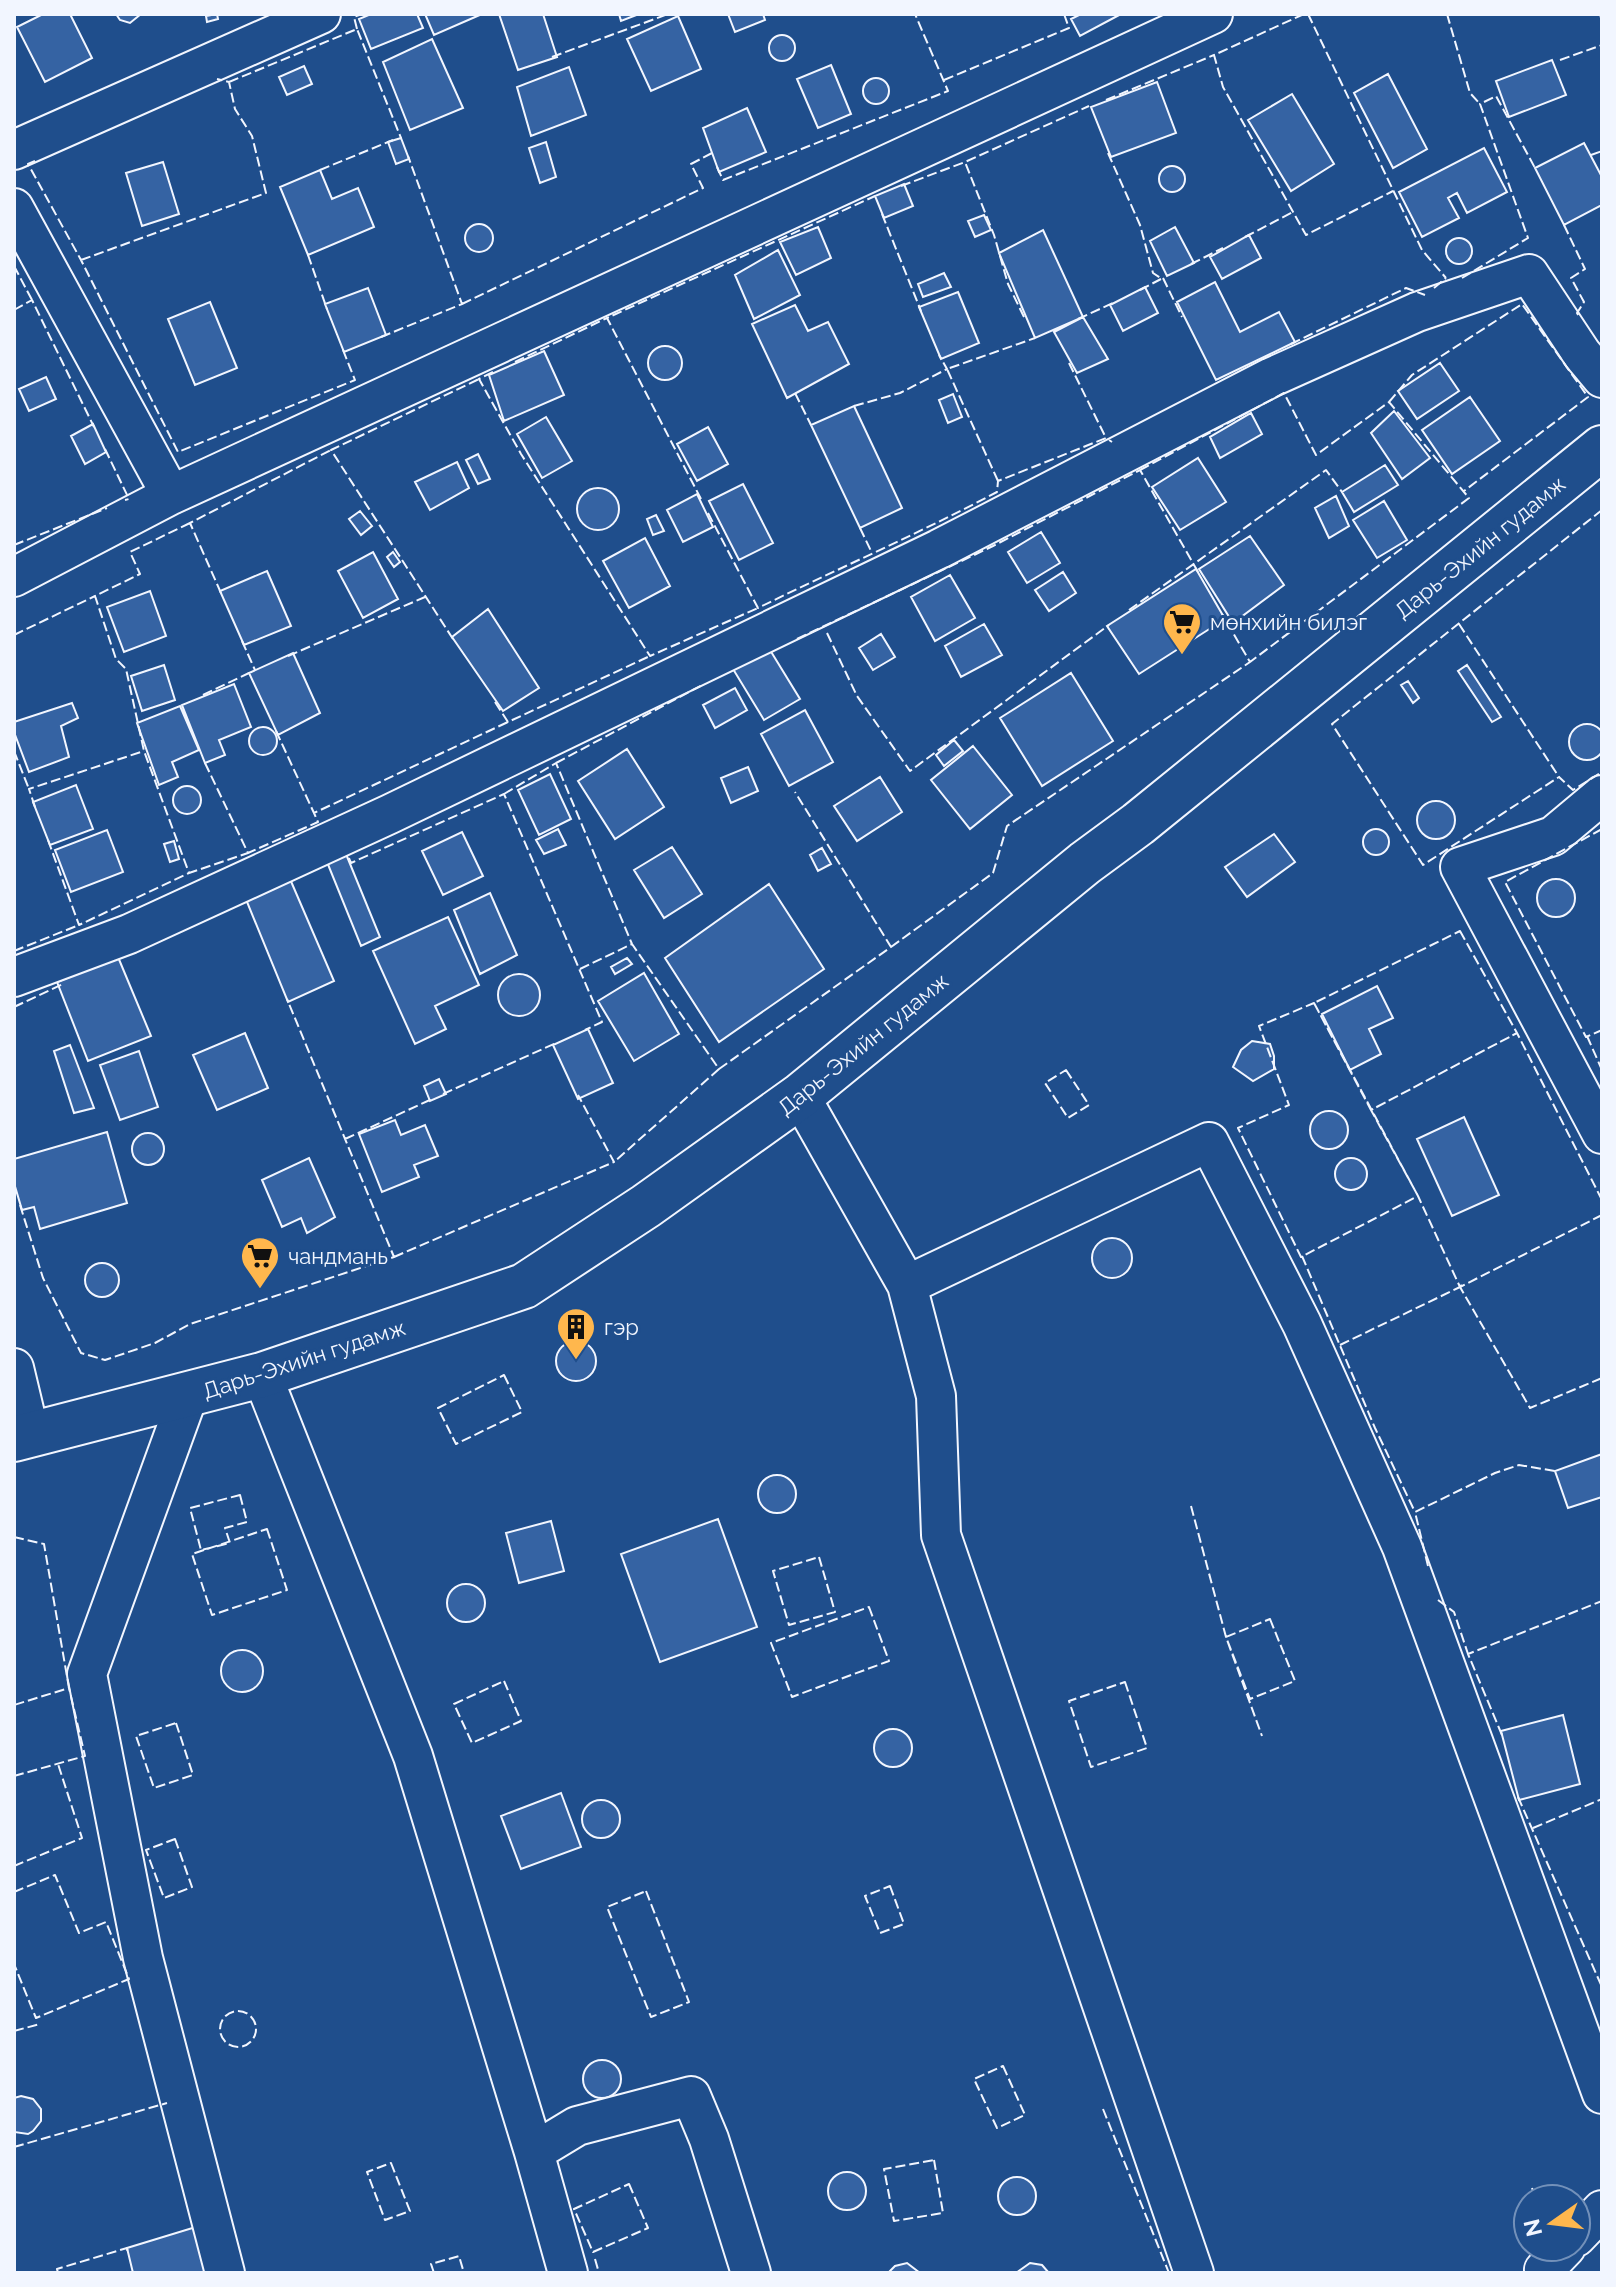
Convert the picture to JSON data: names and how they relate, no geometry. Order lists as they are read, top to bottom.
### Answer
{
  "streets": {
    "main road": ["Дарь-Эхийн гудамж"]
  },
  "places": {
    "supermarket": ["мөнхийн билэг", "чандмань"],
    "building": ["гэр"]
  },
  "north": "left"
}
